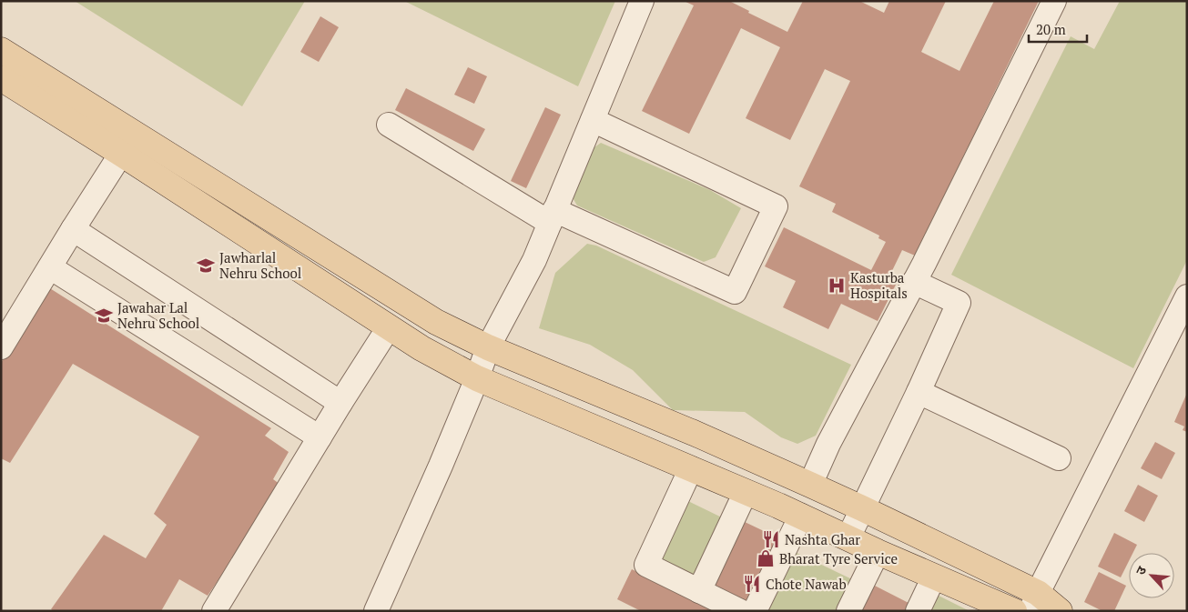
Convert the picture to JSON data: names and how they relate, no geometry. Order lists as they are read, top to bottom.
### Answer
{
  "places": {
    "school or university": ["Jawharlal Nehru School", "Jawahar Lal Nehru School"],
    "hospital": ["Kasturba Hospitals"],
    "restaurant": ["Nashta Ghar", "Chote Nawab"],
    "shop": ["Bharat Tyre Service"]
  },
  "scale_bar": "20 m",
  "north": "top left"
}
